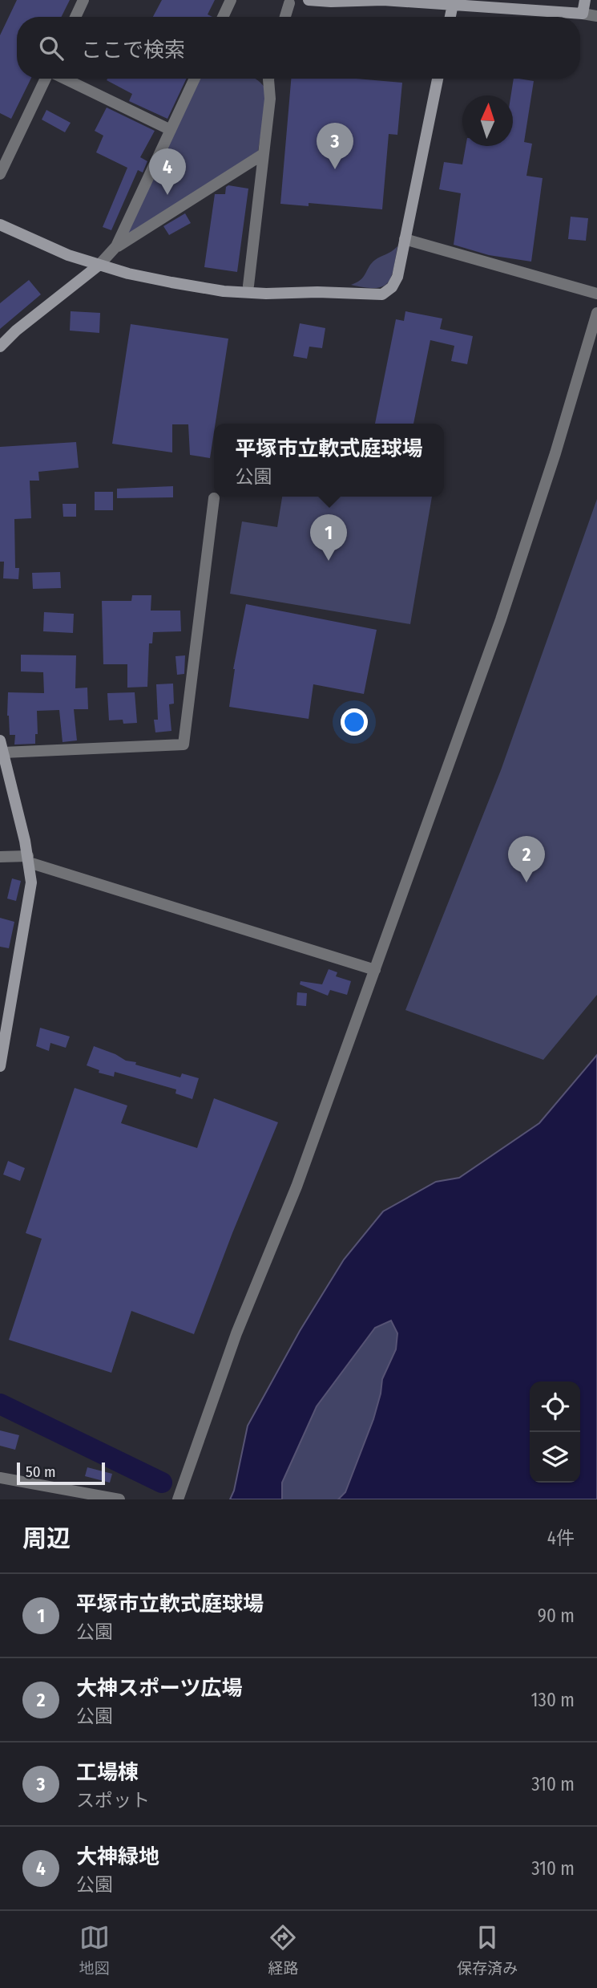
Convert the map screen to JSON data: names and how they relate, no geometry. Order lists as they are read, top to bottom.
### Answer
{
  "scale_bar": "50 m",
  "north": "top",
  "page": {
    "search": "ここで検索",
    "pins": [
      "3",
      "4",
      "1",
      "2"
    ],
    "popup": ["平塚市立軟式庭球場", "公園"],
    "scale": "50 m",
    "heading": ["周辺", "4件"],
    "list": [
      {
        "mark": "1",
        "name": "平塚市立軟式庭球場",
        "note": "公園",
        "value": "90 m"
      },
      {
        "mark": "2",
        "name": "大神スポーツ広場",
        "note": "公園",
        "value": "130 m"
      },
      {
        "mark": "3",
        "name": "工場棟",
        "note": "スポット",
        "value": "310 m"
      },
      {
        "mark": "4",
        "name": "大神緑地",
        "note": "公園",
        "value": "310 m"
      }
    ],
    "nav": ["地図", "経路", "保存済み"]
  }
}
